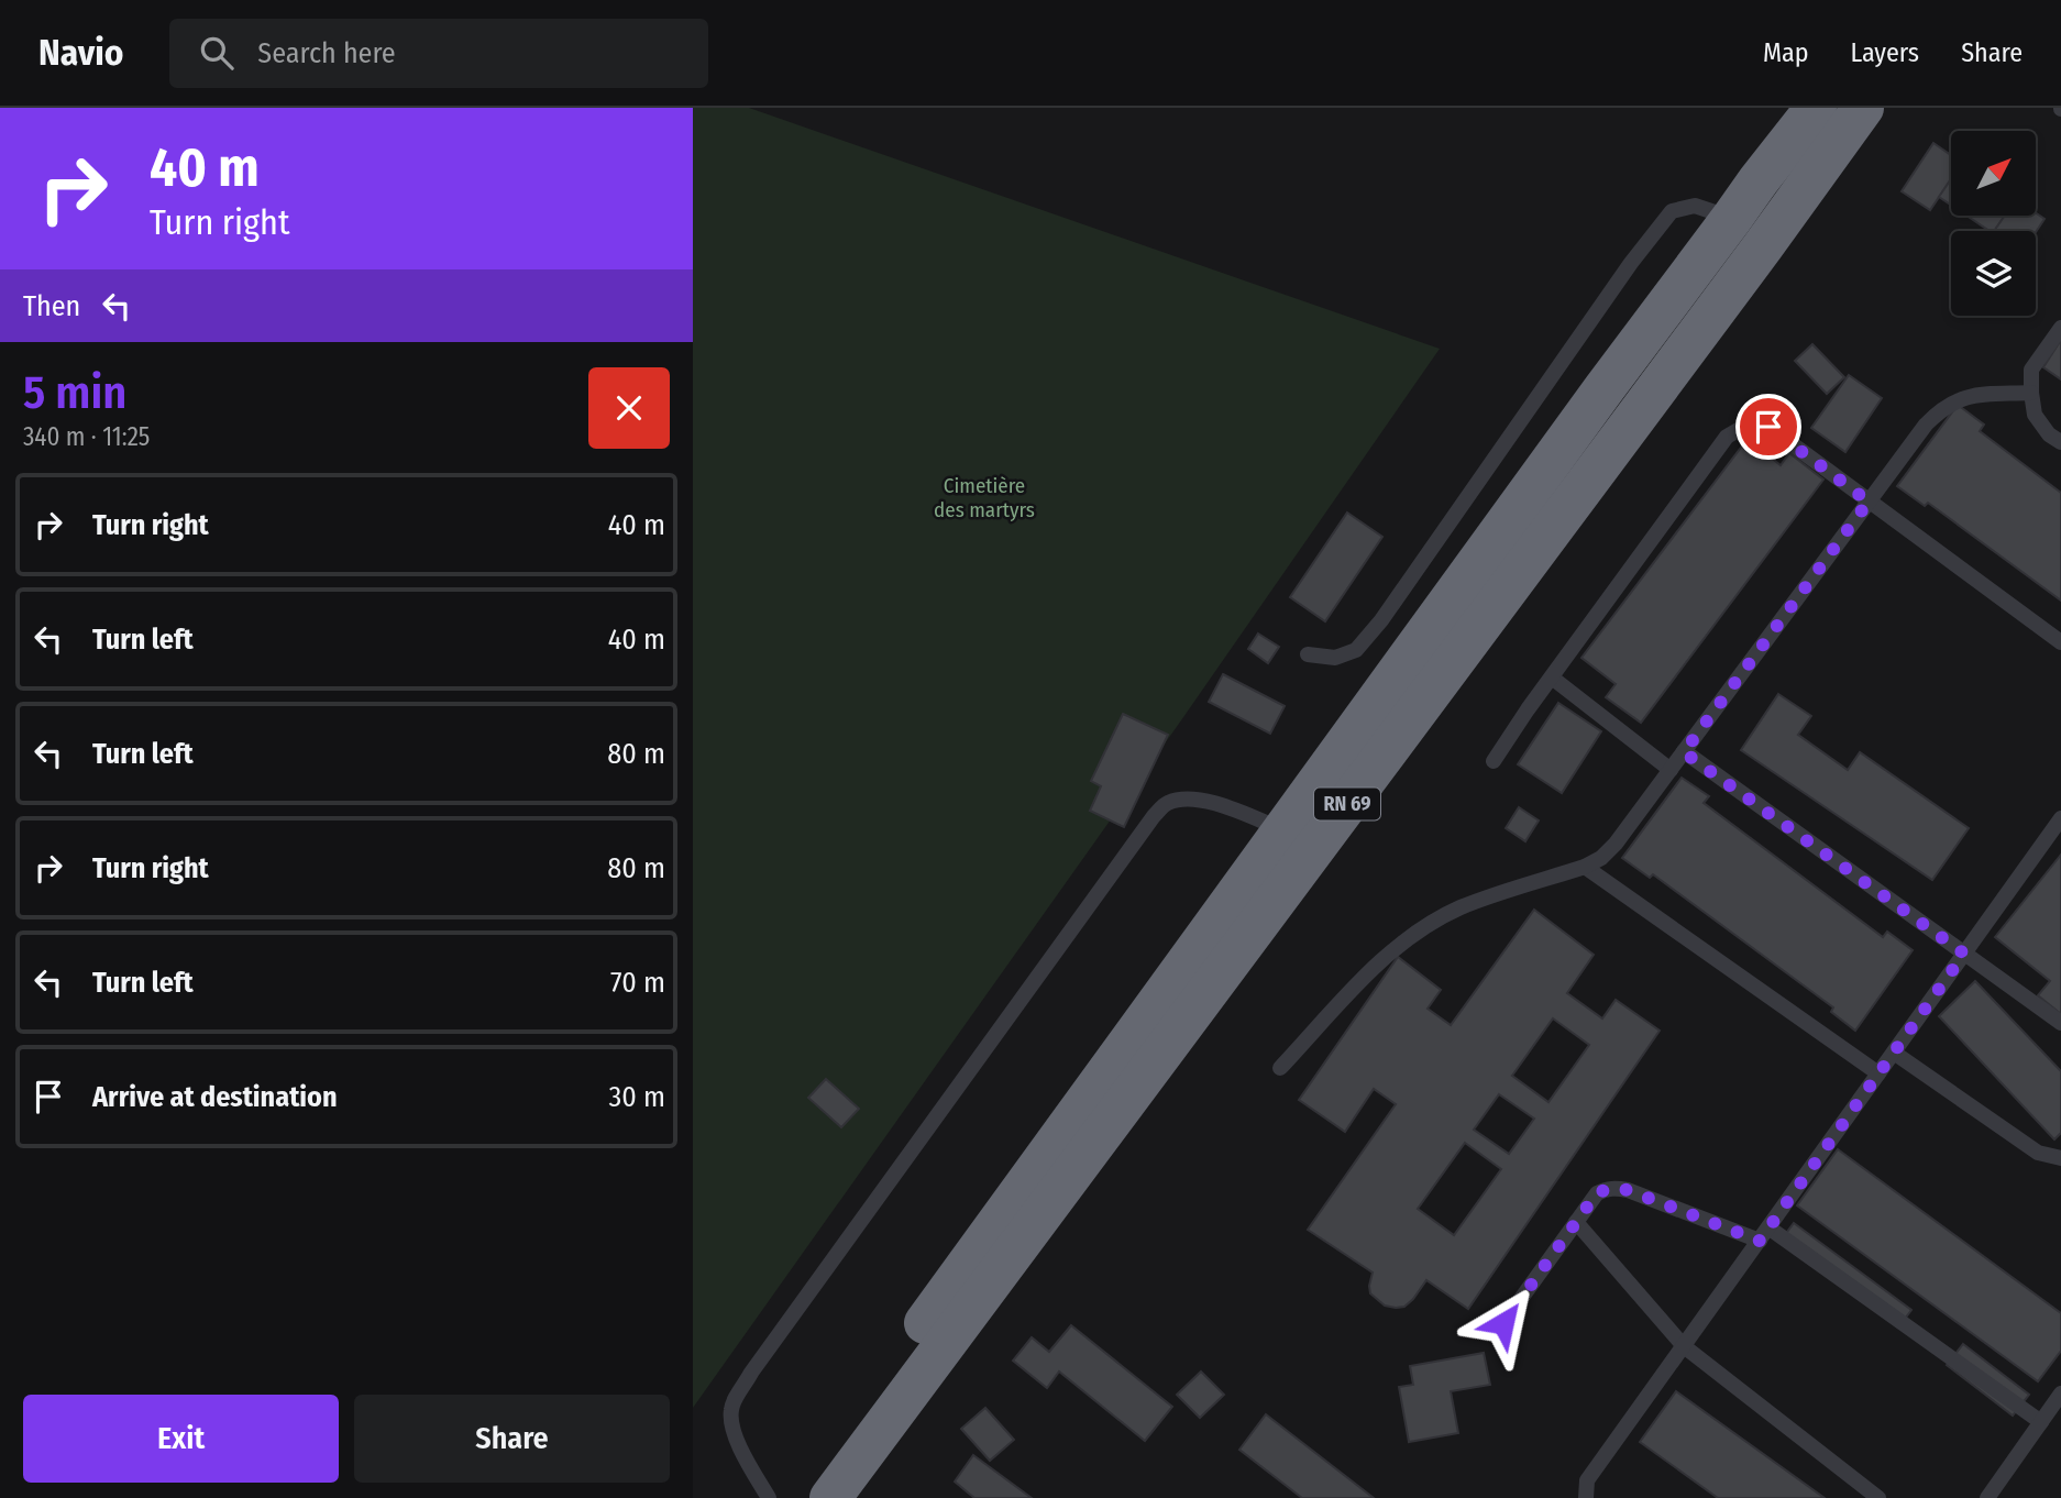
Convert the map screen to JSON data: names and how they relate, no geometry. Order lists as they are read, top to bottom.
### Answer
{
  "streets": {
    "highway": ["RN 69"]
  },
  "parks": ["Cimetière des martyrs"],
  "north": "top right",
  "page": {
    "header": "Navio",
    "search": "Search here",
    "nav": ["Map", "Layers", "Share"],
    "turn": ["40 m", "Turn right"],
    "then": "Then",
    "heading": ["5 min", "340 m · 11:25"],
    "list": [
      {
        "name": "Turn right",
        "value": "40 m"
      },
      {
        "name": "Turn left",
        "value": "40 m"
      },
      {
        "name": "Turn left",
        "value": "80 m"
      },
      {
        "name": "Turn right",
        "value": "80 m"
      },
      {
        "name": "Turn left",
        "value": "70 m"
      },
      {
        "name": "Arrive at destination",
        "value": "30 m"
      }
    ],
    "buttons": ["Exit", "Share"]
  }
}
